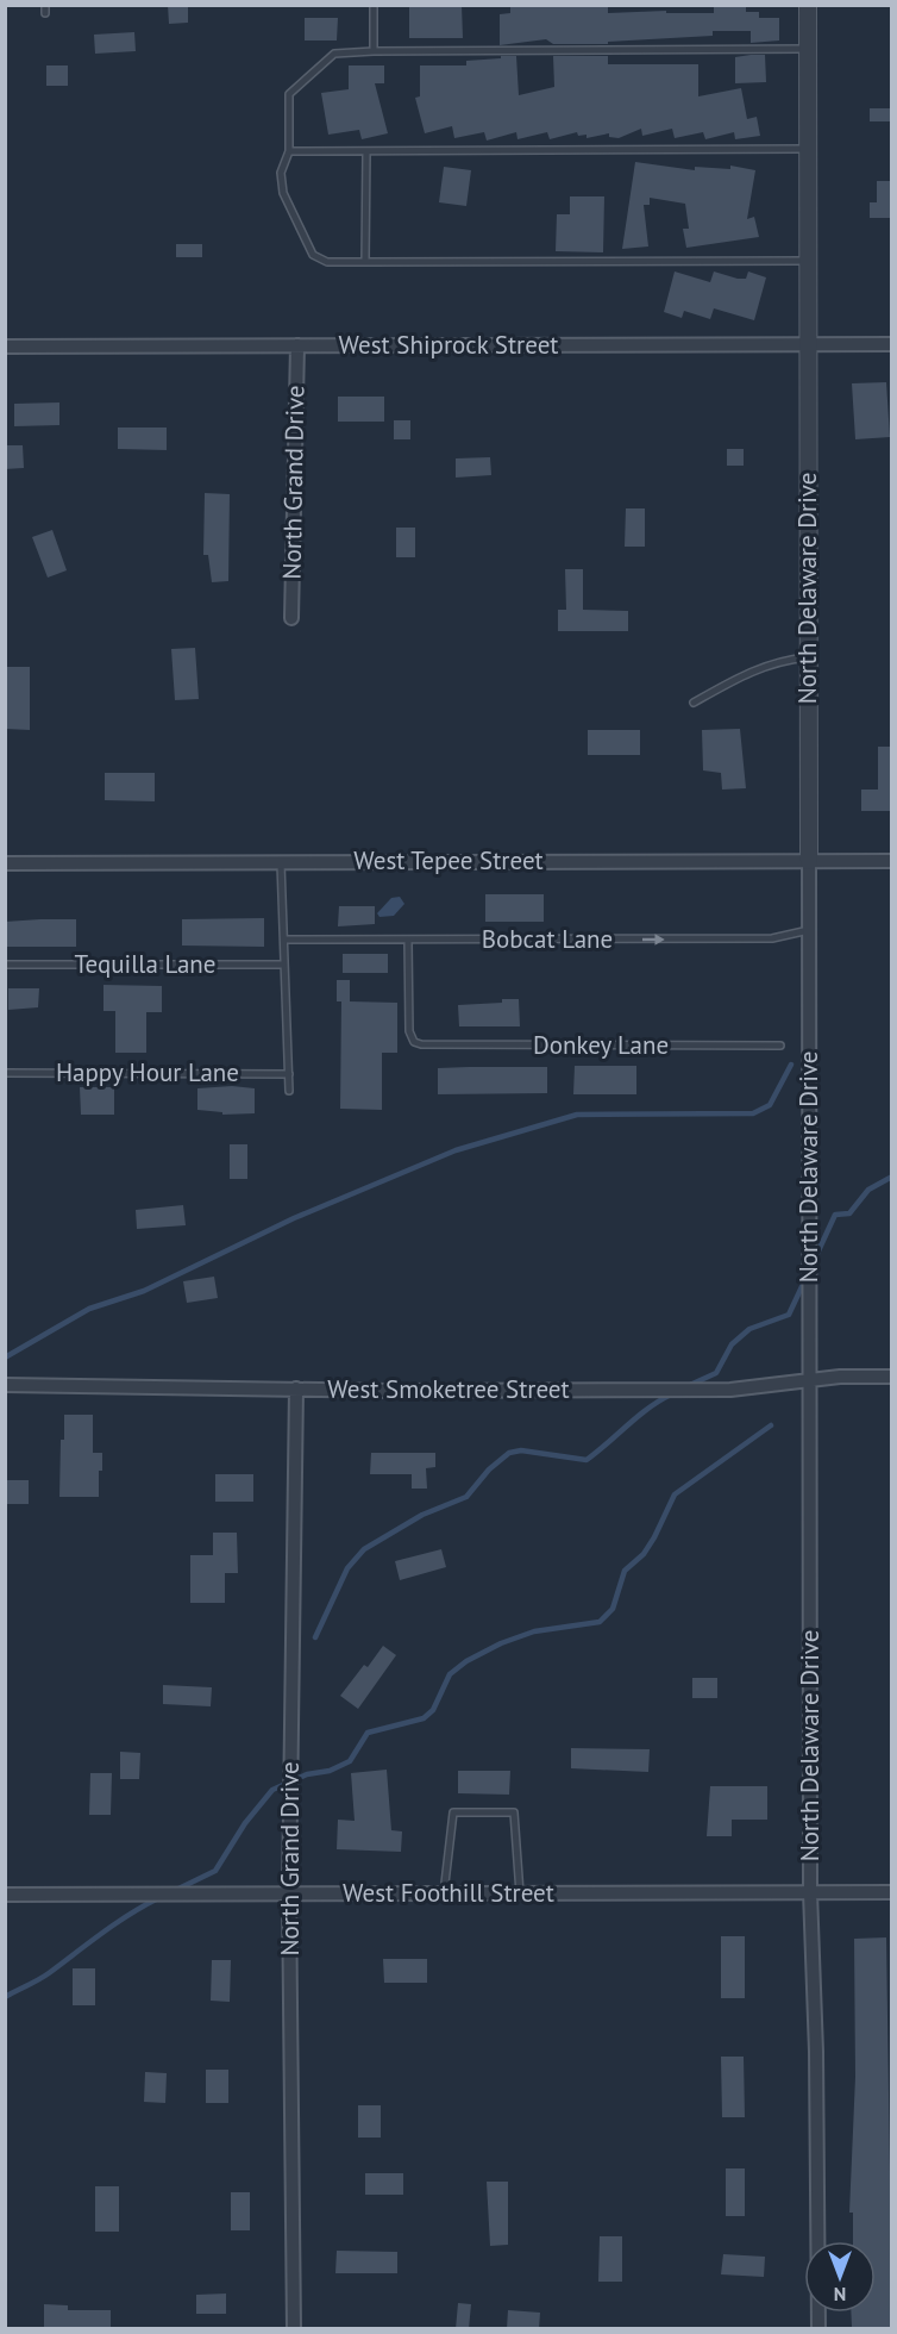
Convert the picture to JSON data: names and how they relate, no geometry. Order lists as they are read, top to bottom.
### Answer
{
  "streets": {
    "street": [
      "West Shiprock Street",
      "North Grand Drive",
      "North Delaware Drive",
      "West Tepee Street",
      "West Smoketree Street",
      "West Foothill Street"
    ],
    "lane": [
      "Bobcat Lane",
      "Tequilla Lane",
      "Donkey Lane",
      "Happy Hour Lane"
    ]
  },
  "crossings": [
    ["West Shiprock Street", "North Grand Drive"],
    ["West Shiprock Street", "North Delaware Drive"],
    ["North Grand Drive", "West Smoketree Street"],
    ["North Grand Drive", "West Foothill Street"],
    ["North Delaware Drive", "West Tepee Street"],
    ["North Delaware Drive", "Bobcat Lane"],
    ["North Delaware Drive", "West Smoketree Street"],
    ["North Delaware Drive", "West Foothill Street"],
    ["Bobcat Lane", "Donkey Lane"]
  ],
  "one_way": ["Bobcat Lane"],
  "north": "bottom"
}
